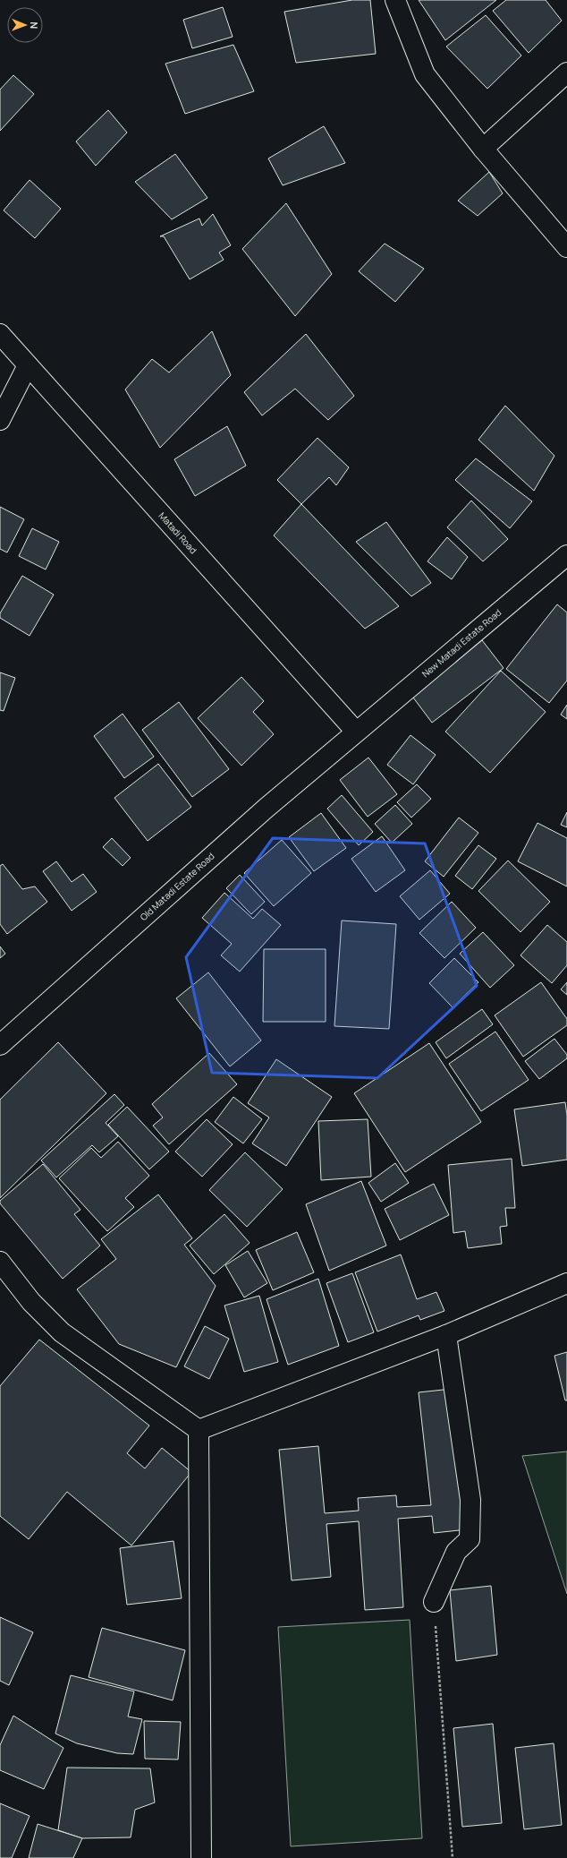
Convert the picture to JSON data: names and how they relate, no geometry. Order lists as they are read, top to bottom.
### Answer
{
  "streets": {
    "street": ["Matadi Road", "New Matadi Estate Road", "Old Matadi Estate Road"]
  },
  "crossings": [
    ["Matadi Road", "New Matadi Estate Road"],
    ["Matadi Road", "Old Matadi Estate Road"],
    ["New Matadi Estate Road", "Old Matadi Estate Road"]
  ],
  "north": "right"
}
